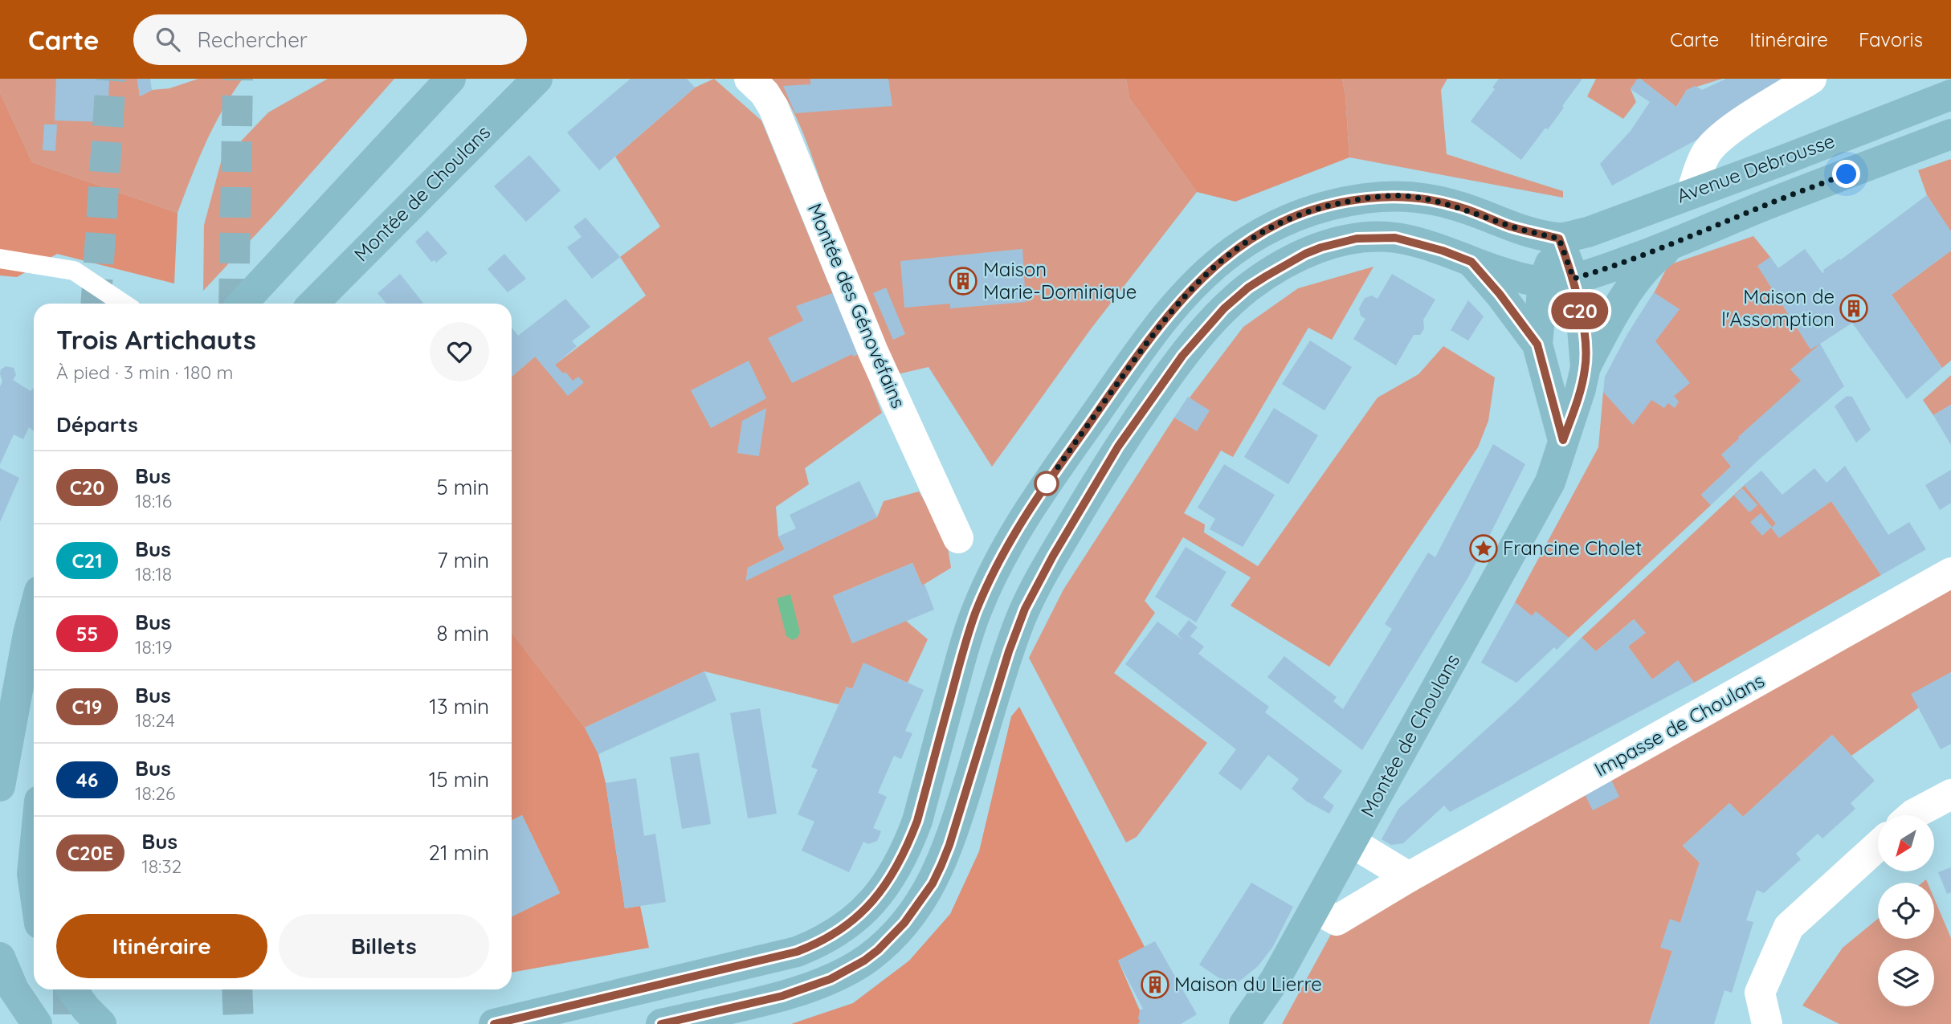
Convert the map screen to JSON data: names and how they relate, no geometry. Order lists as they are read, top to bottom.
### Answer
{
  "streets": {
    "main road": ["Avenue Debrousse", "Montée de Choulans"],
    "street": ["Montée des Génovéfains", "Impasse de Choulans"]
  },
  "crossings": [
    ["Avenue Debrousse", "Montée de Choulans"],
    ["Montée de Choulans", "Impasse de Choulans"]
  ],
  "places": {
    "building": ["Maison Marie-Dominique", "Maison de l'Assomption", "Maison du Lierre"],
    "place": ["Francine Cholet"]
  },
  "lines": ["bus line C20"],
  "north": "bottom left",
  "page": {
    "header": "Carte",
    "search": "Rechercher",
    "nav": ["Carte", "Itinéraire", "Favoris"],
    "on_map": "C20",
    "heading": [
      ["Trois Artichauts", "À pied · 3 min · 180 m"],
      "Départs"
    ],
    "list": [
      {
        "mark": "C20",
        "name": "Bus",
        "note": "18:16",
        "value": "5 min"
      },
      {
        "mark": "C21",
        "name": "Bus",
        "note": "18:18",
        "value": "7 min"
      },
      {
        "mark": "55",
        "name": "Bus",
        "note": "18:19",
        "value": "8 min"
      },
      {
        "mark": "C19",
        "name": "Bus",
        "note": "18:24",
        "value": "13 min"
      },
      {
        "mark": "46",
        "name": "Bus",
        "note": "18:26",
        "value": "15 min"
      },
      {
        "mark": "C20E",
        "name": "Bus",
        "note": "18:32",
        "value": "21 min"
      }
    ],
    "buttons": ["Itinéraire", "Billets"]
  }
}
